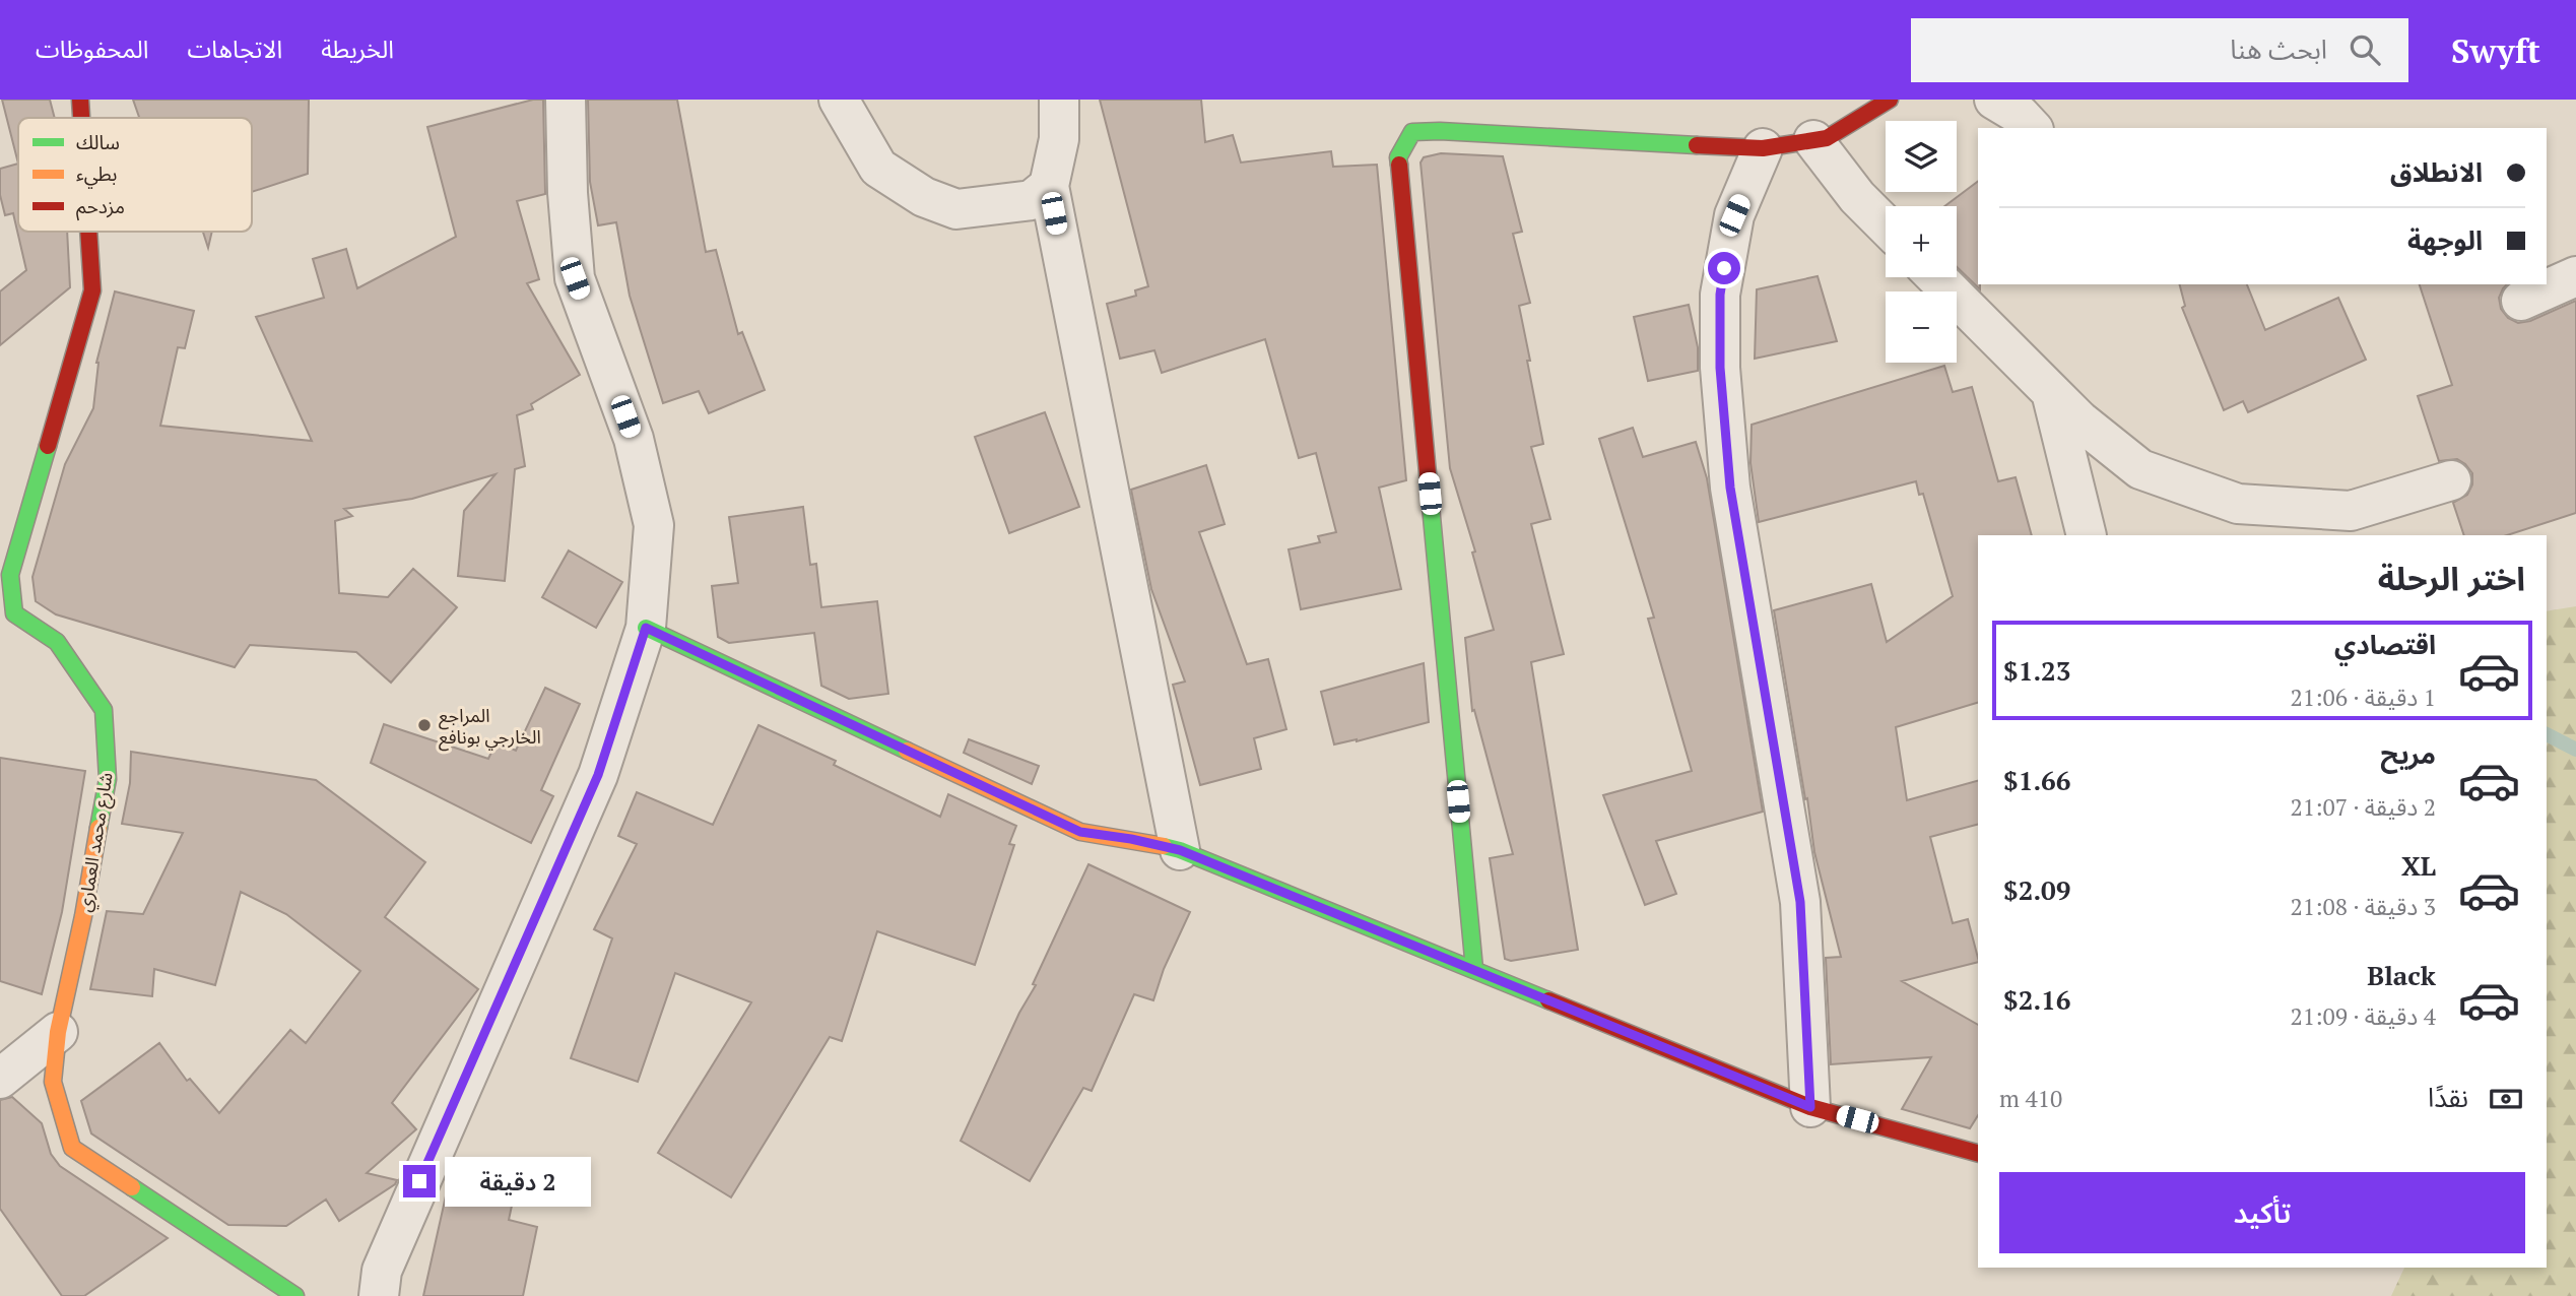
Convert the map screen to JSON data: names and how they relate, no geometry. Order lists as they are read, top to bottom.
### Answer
{
  "streets": {
    "street": ["شارع محمد العماري"]
  },
  "places": ["المراجع الخارجي بونافع"],
  "legend": ["سالك", "بطيء", "مزدحم"],
  "page": {
    "header": "Swyft",
    "search": "ابحث هنا",
    "nav": ["الخريطة", "الاتجاهات", "المحفوظات"],
    "map_buttons": ["+", "−"],
    "banner": ["الانطلاق", "الوجهة"],
    "heading": "اختر الرحلة",
    "list": [
      {
        "name": "اقتصادي",
        "note": "1 دقيقة · 21:06",
        "value": "$1.23"
      },
      {
        "name": "مريح",
        "note": "2 دقيقة · 21:07",
        "value": "$1.66"
      },
      {
        "name": "XL",
        "note": "3 دقيقة · 21:08",
        "value": "$2.09"
      },
      {
        "name": "Black",
        "note": "4 دقيقة · 21:09",
        "value": "$2.16"
      }
    ],
    "pay": ["نقدًا", "410 m"],
    "bubble": "2 دقيقة",
    "buttons": "تأكيد"
  }
}
